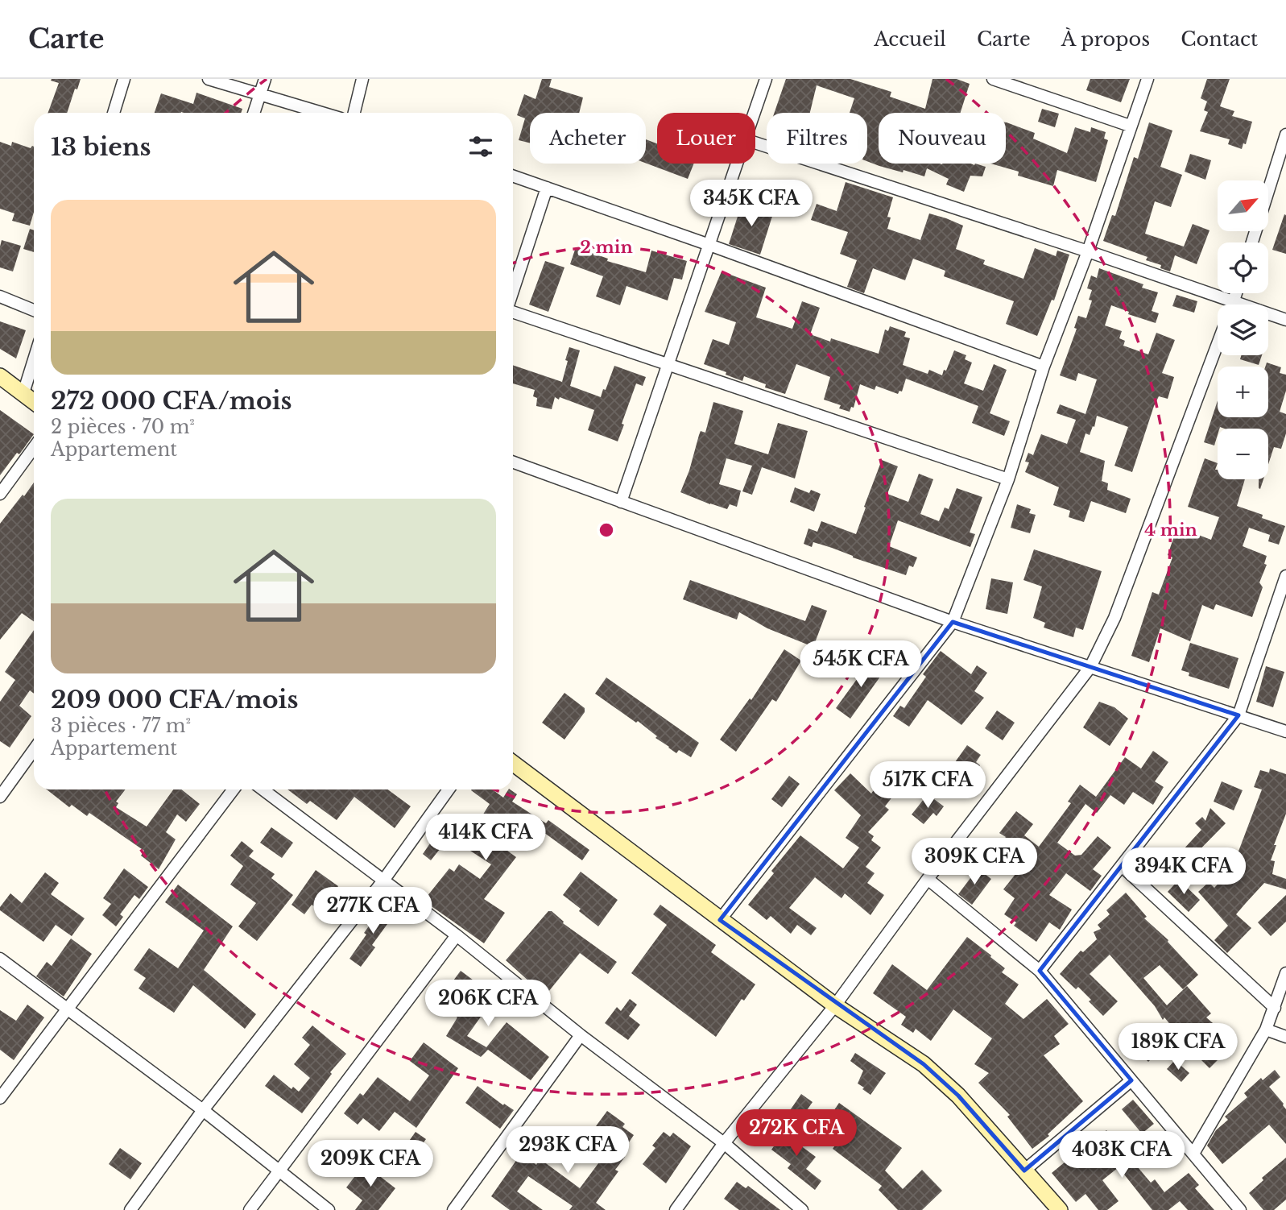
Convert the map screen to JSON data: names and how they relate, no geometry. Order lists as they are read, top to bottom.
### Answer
{
  "north": "top right",
  "page": {
    "header": "Carte",
    "nav": [
      "Accueil",
      "Carte",
      "À propos",
      "Contact"
    ],
    "chip": [
      "Acheter",
      "Louer",
      "Filtres",
      "Nouveau"
    ],
    "heading": "13 biens",
    "price": [
      "345K CFA",
      "545K CFA",
      "517K CFA",
      "414K CFA",
      "309K CFA",
      "394K CFA",
      "277K CFA",
      "206K CFA",
      "189K CFA",
      "272K CFA",
      "293K CFA",
      "403K CFA",
      "209K CFA"
    ],
    "map_buttons": ["+", "−"],
    "list": [
      {
        "name": "272 000 CFA/mois",
        "note": "2 pièces · 70 m² · Appartement"
      },
      {
        "name": "209 000 CFA/mois",
        "note": "3 pièces · 77 m² · Appartement"
      }
    ]
  },
  "rings": ["2 min", "4 min"]
}
